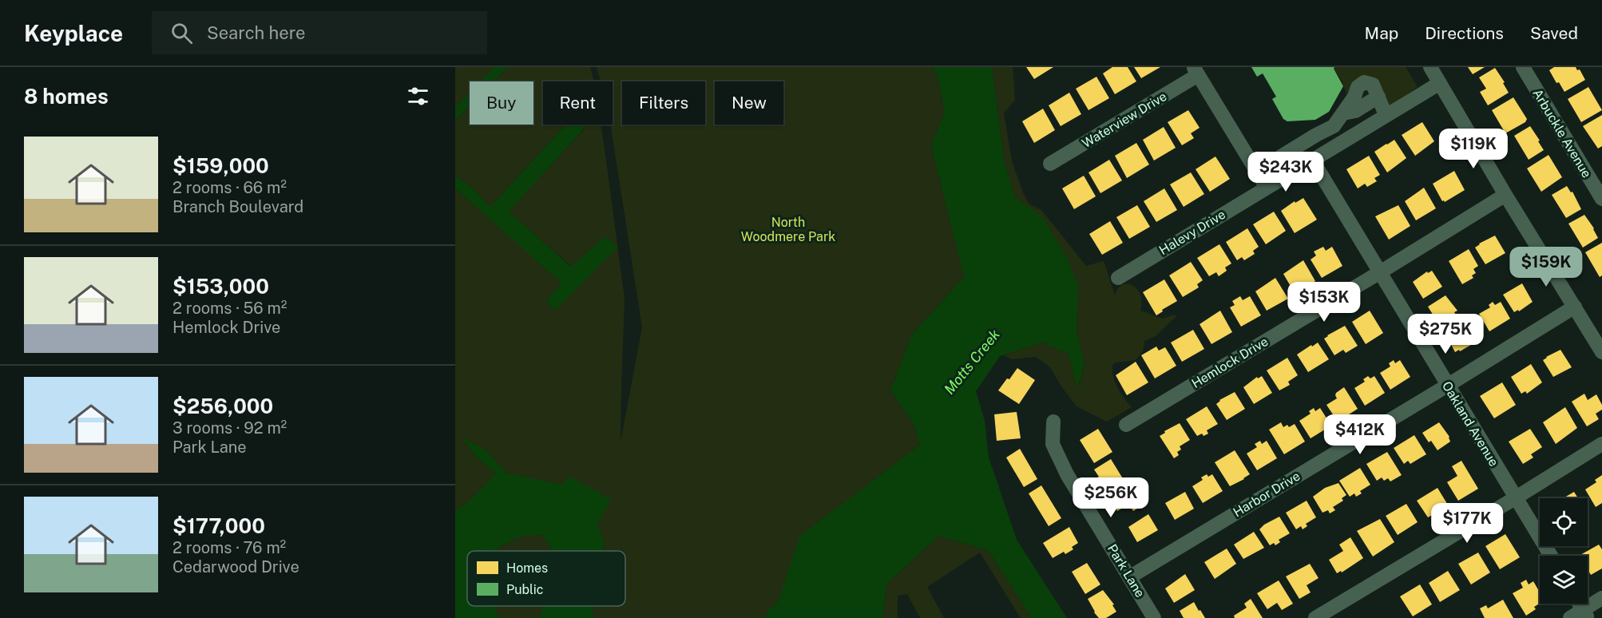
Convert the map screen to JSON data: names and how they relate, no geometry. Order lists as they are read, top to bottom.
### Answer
{
  "streets": {
    "street": [
      "Waterview Drive",
      "Arbuckle Avenue",
      "Halevy Drive",
      "Hemlock Drive",
      "Oakland Avenue",
      "Harbor Drive",
      "Park Lane"
    ]
  },
  "crossings": [
    ["Halevy Drive", "Oakland Avenue"],
    ["Hemlock Drive", "Oakland Avenue"],
    ["Oakland Avenue", "Harbor Drive"],
    ["Harbor Drive", "Park Lane"]
  ],
  "water": ["Motts Creek"],
  "parks": ["North Woodmere Park"],
  "legend": ["Homes", "Public"],
  "page": {
    "header": "Keyplace",
    "search": "Search here",
    "nav": ["Map", "Directions", "Saved"],
    "heading": "8 homes",
    "chip": [
      "Buy",
      "Rent",
      "Filters",
      "New"
    ],
    "list": [
      {
        "name": "$159,000",
        "note": "2 rooms · 66 m² · Branch Boulevard"
      },
      {
        "name": "$153,000",
        "note": "2 rooms · 56 m² · Hemlock Drive"
      },
      {
        "name": "$256,000",
        "note": "3 rooms · 92 m² · Park Lane"
      },
      {
        "name": "$177,000",
        "note": "2 rooms · 76 m² · Cedarwood Drive"
      }
    ],
    "price": [
      "$119K",
      "$243K",
      "$159K",
      "$153K",
      "$275K",
      "$412K",
      "$256K",
      "$177K"
    ]
  }
}
